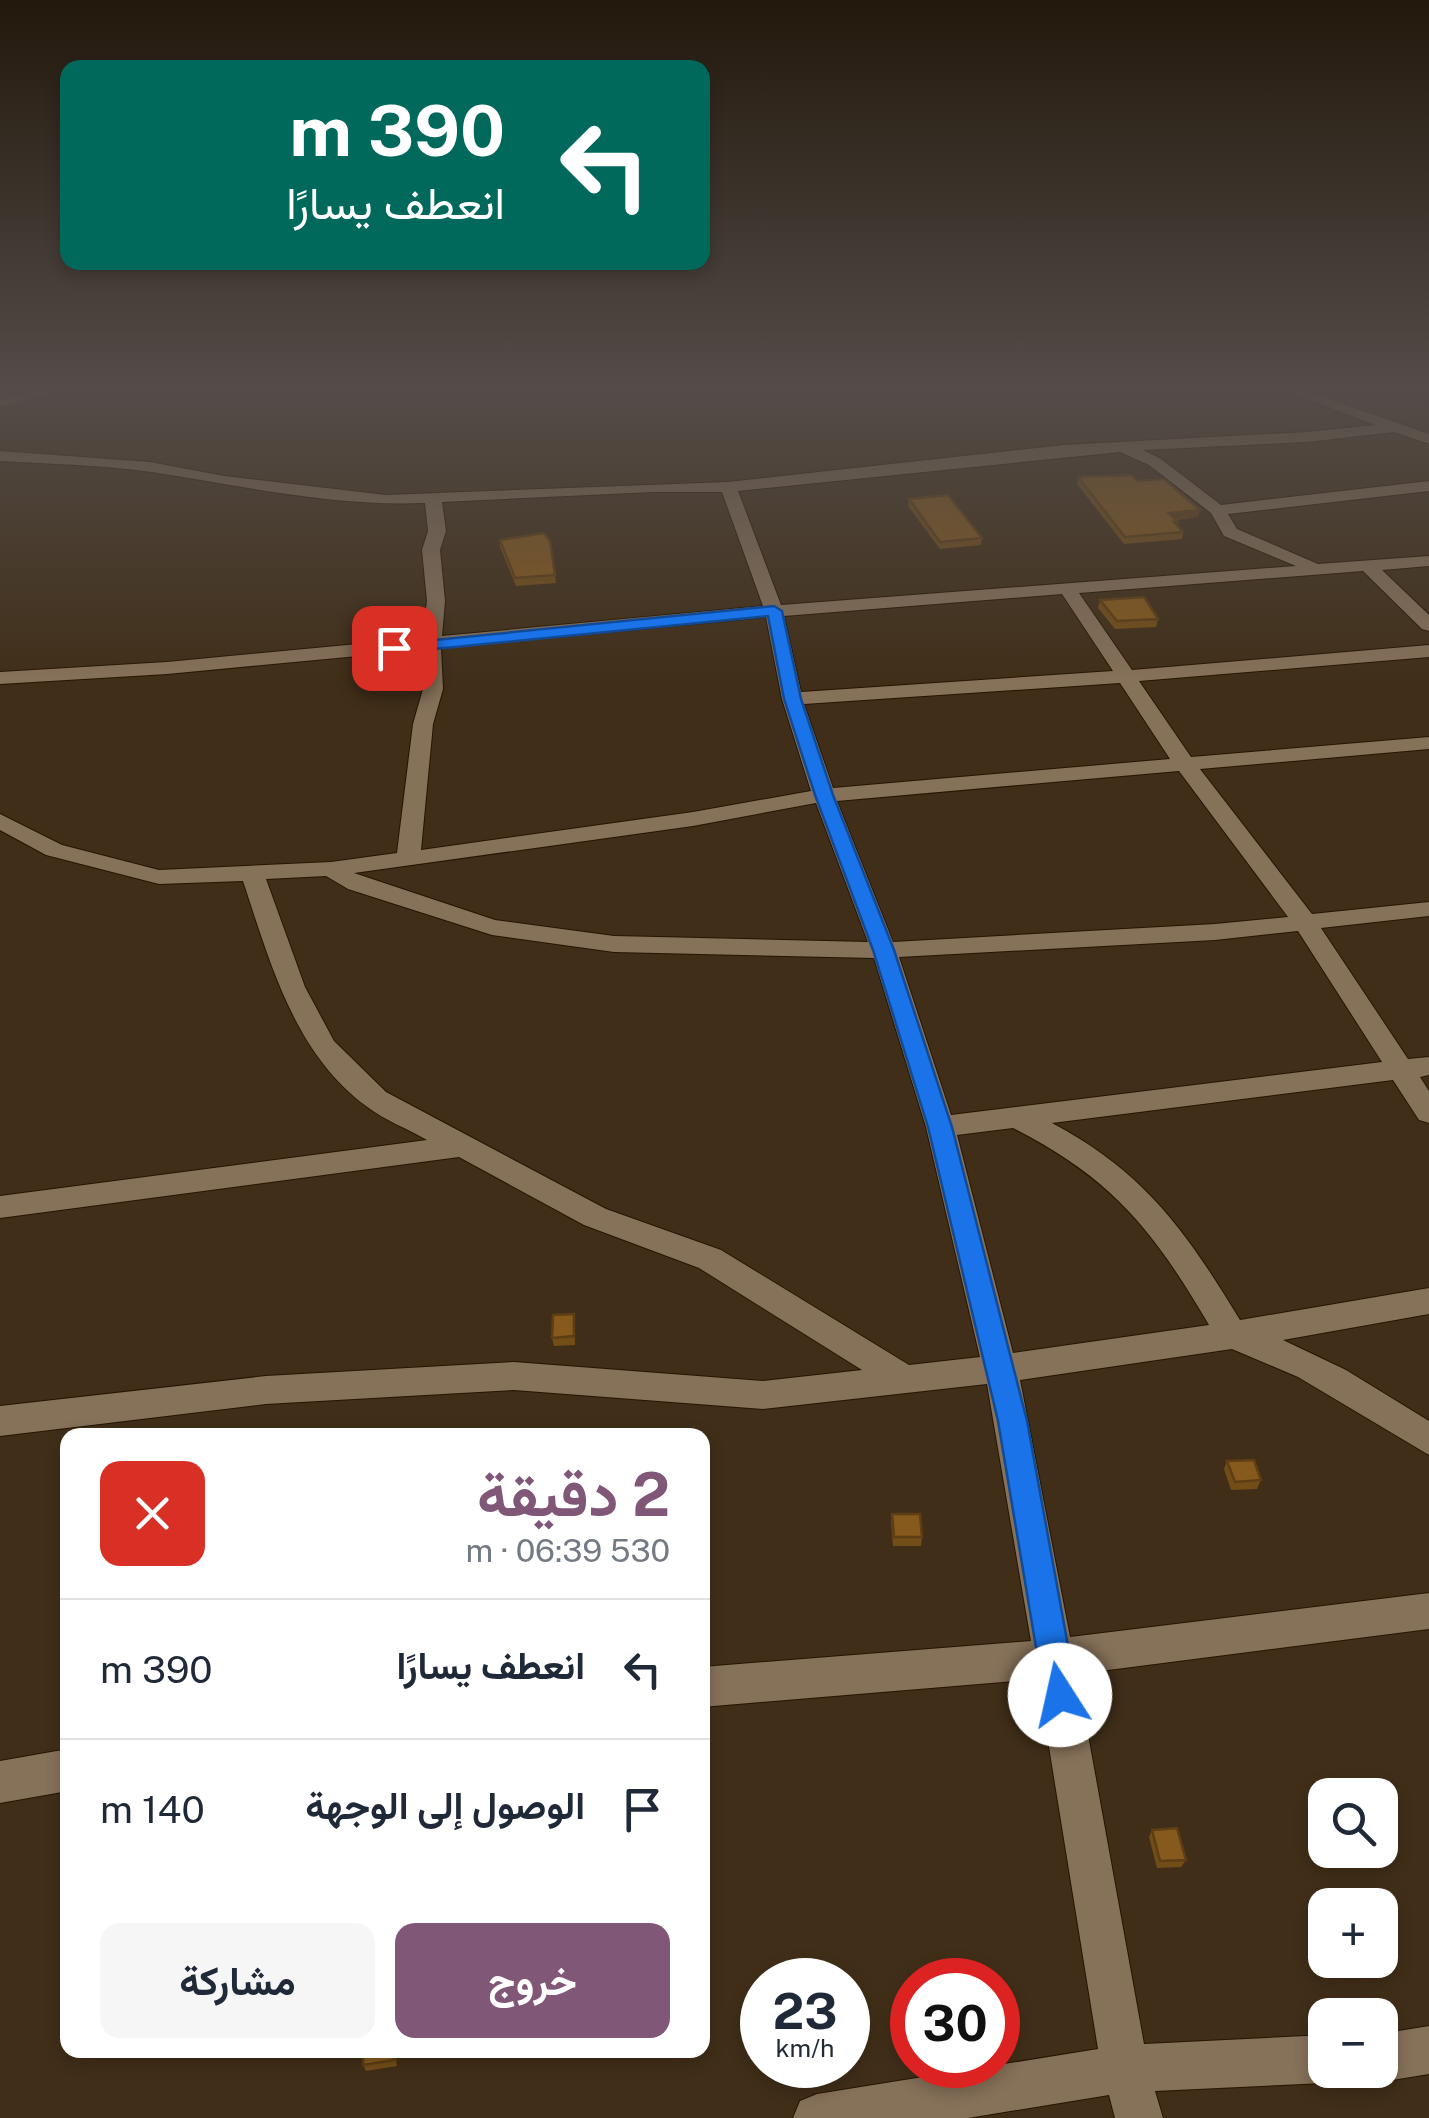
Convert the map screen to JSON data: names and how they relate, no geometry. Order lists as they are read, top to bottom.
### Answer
{
  "page": {
    "turn": ["390 m", "انعطف يسارًا"],
    "heading": ["2 دقيقة", "530 m · 06:39"],
    "list": [
      {
        "name": "انعطف يسارًا",
        "value": "390 m"
      },
      {
        "name": "الوصول إلى الوجهة",
        "value": "140 m"
      }
    ],
    "map_buttons": ["+", "−"],
    "buttons": ["خروج", "مشاركة"],
    "speed": "23 km/h",
    "limit": "30"
  }
}
